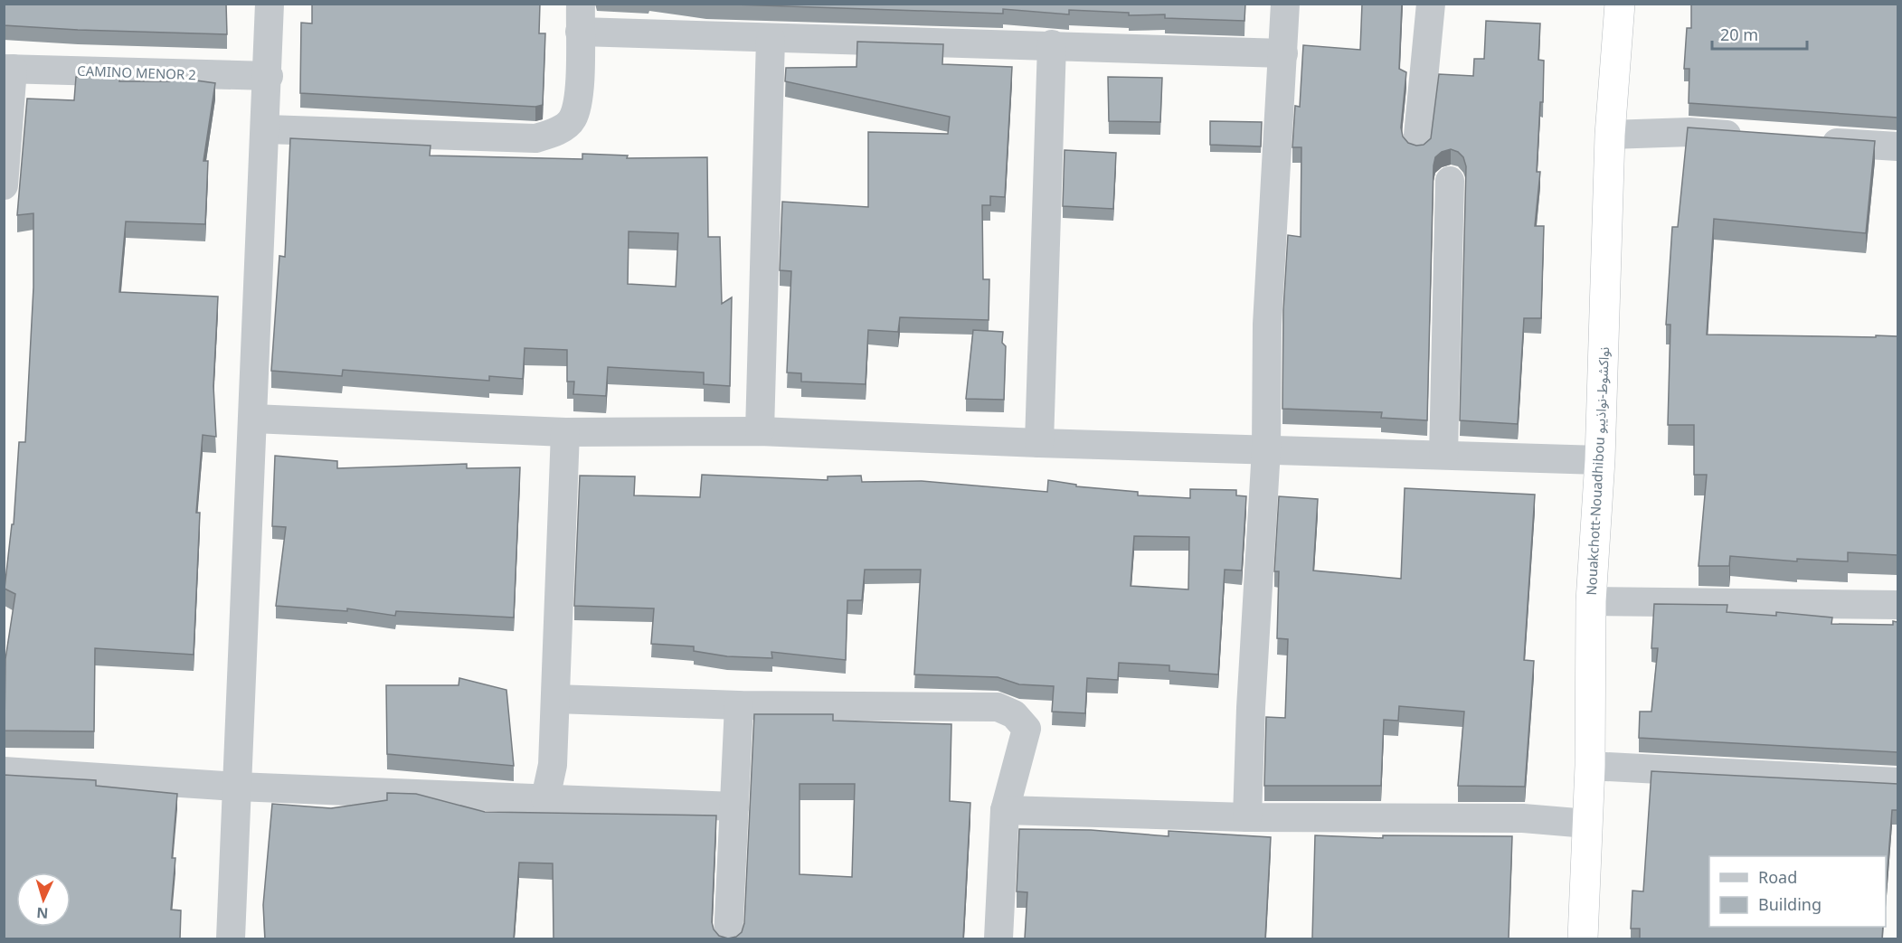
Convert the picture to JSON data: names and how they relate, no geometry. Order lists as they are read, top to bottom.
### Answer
{
  "streets": {
    "highway": ["Nouakchott-Nouadhibou نواكشوط-نواذيبو"],
    "street": ["CAMINO MENOR 2"]
  },
  "legend": ["Road", "Building"],
  "scale_bar": "20 m",
  "north": "bottom"
}
